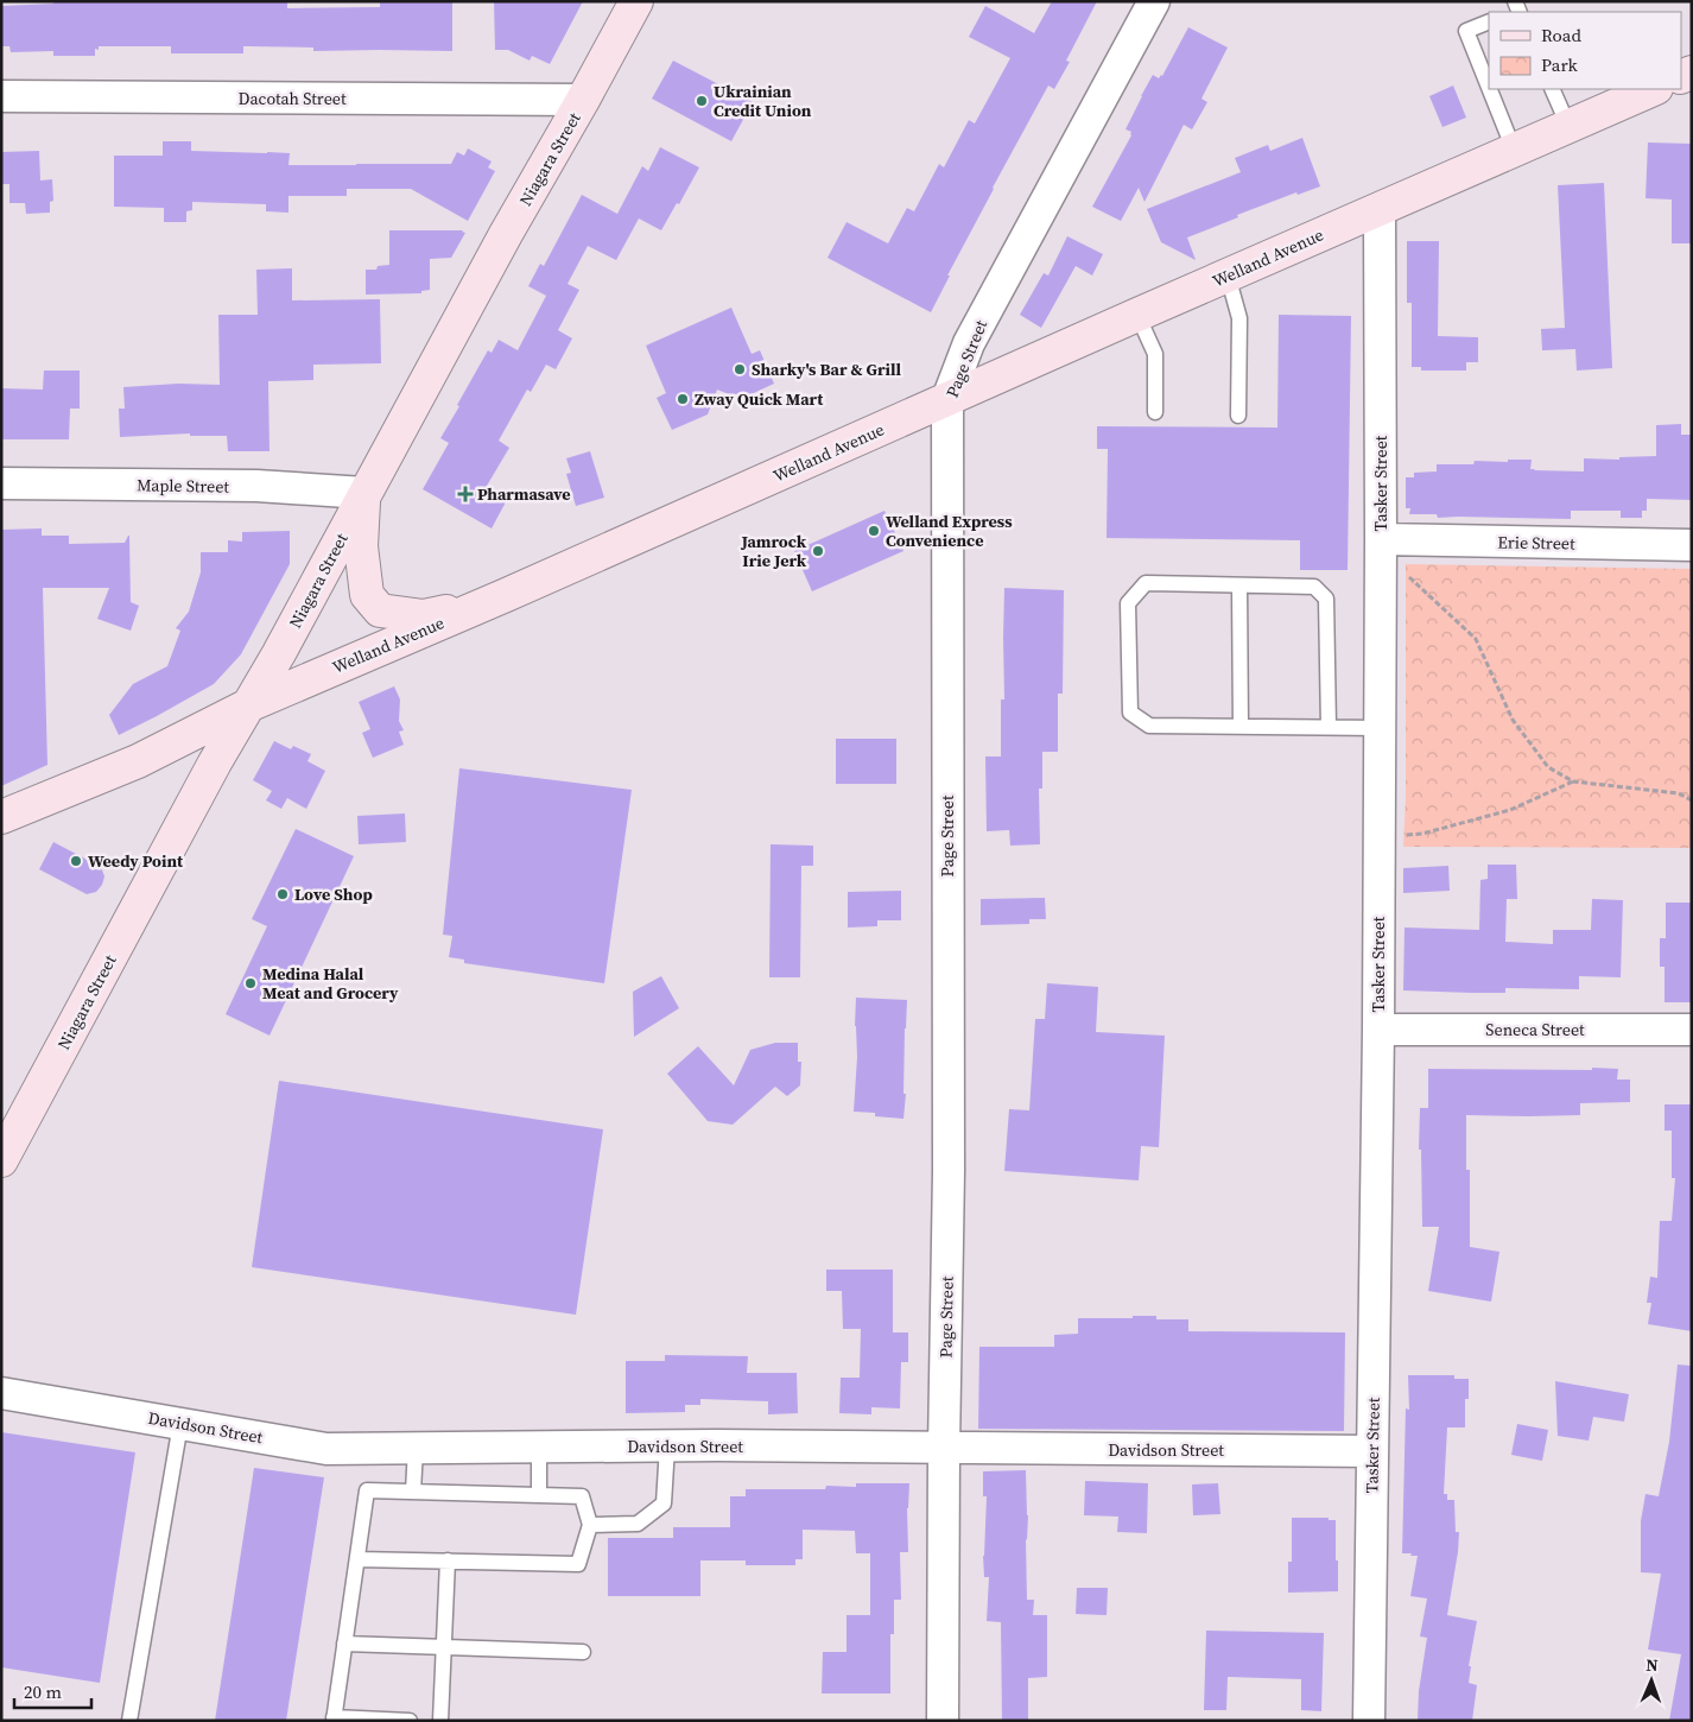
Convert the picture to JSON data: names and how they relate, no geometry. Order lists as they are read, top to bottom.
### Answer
{
  "streets": {
    "main road": ["Niagara Street", "Welland Avenue"],
    "street": [
      "Dacotah Street",
      "Page Street",
      "Tasker Street",
      "Maple Street",
      "Erie Street",
      "Seneca Street",
      "Davidson Street"
    ]
  },
  "crossings": [
    ["Dacotah Street", "Niagara Street"],
    ["Niagara Street", "Welland Avenue"],
    ["Niagara Street", "Maple Street"],
    ["Welland Avenue", "Page Street"],
    ["Welland Avenue", "Tasker Street"],
    ["Page Street", "Davidson Street"],
    ["Tasker Street", "Erie Street"],
    ["Tasker Street", "Seneca Street"],
    ["Tasker Street", "Davidson Street"]
  ],
  "places": {
    "other": [
      "Ukrainian Credit Union",
      "Sharky's Bar & Grill",
      "Zway Quick Mart",
      "Welland Express Convenience",
      "Jamrock Irie Jerk",
      "Weedy Point",
      "Love Shop",
      "Medina Halal Meat and Grocery"
    ],
    "health": ["Pharmasave"]
  },
  "legend": ["Road", "Park"],
  "scale_bar": "20 m",
  "north": "top"
}
